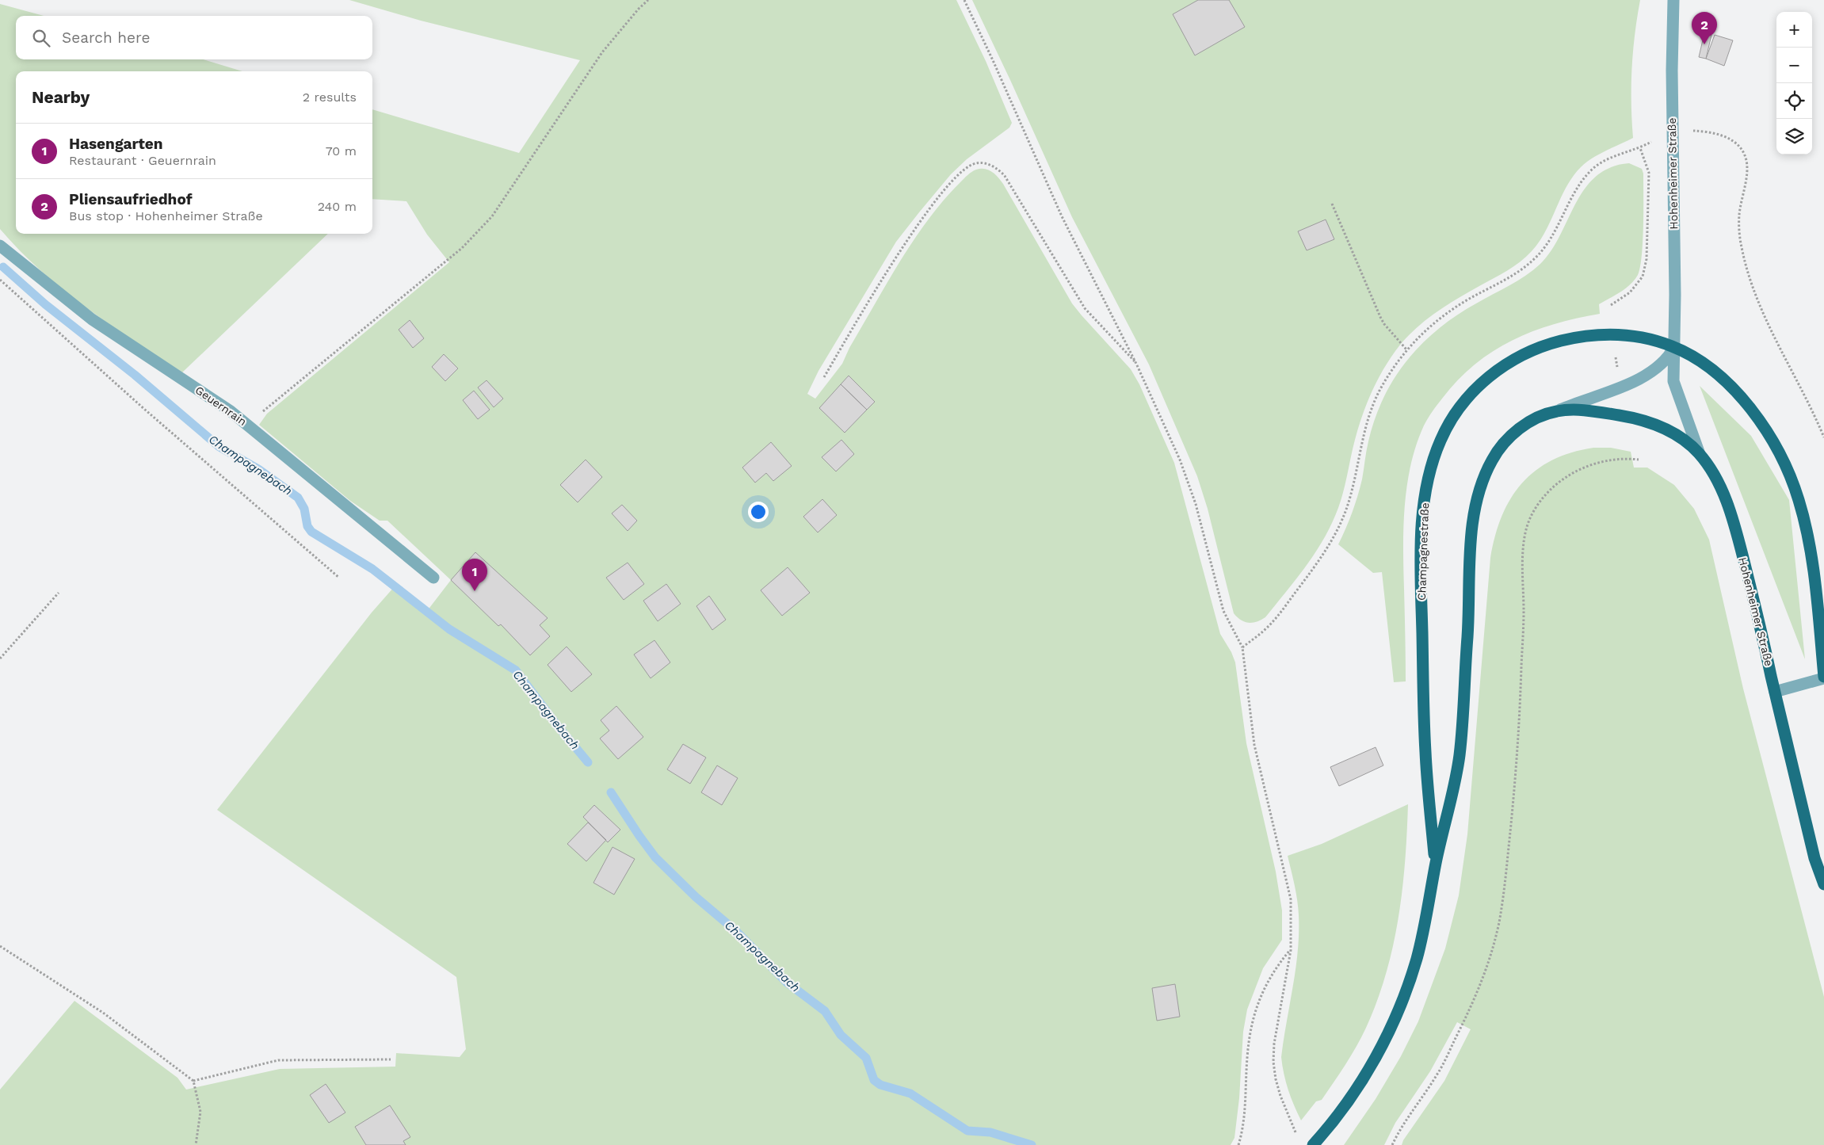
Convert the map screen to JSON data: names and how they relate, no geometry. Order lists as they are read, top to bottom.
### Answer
{
  "streets": {
    "main road": ["Hohenheimer Straße", "Champagnestraße"],
    "street": ["Geuernrain"]
  },
  "crossings": [
    ["Hohenheimer Straße", "Champagnestraße"]
  ],
  "water": ["Champagnebach"],
  "page": {
    "map_buttons": ["+", "−"],
    "pins": ["2", "1"],
    "search": "Search here",
    "heading": ["Nearby", "2 results"],
    "list": [
      {
        "mark": "1",
        "name": "Hasengarten",
        "note": "Restaurant · Geuernrain",
        "value": "70 m"
      },
      {
        "mark": "2",
        "name": "Pliensaufriedhof",
        "note": "Bus stop · Hohenheimer Straße",
        "value": "240 m"
      }
    ]
  }
}
